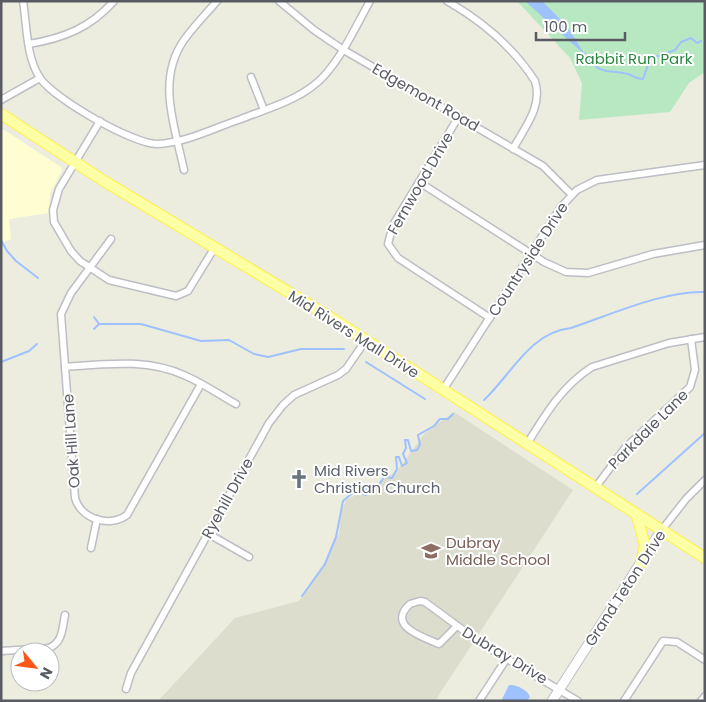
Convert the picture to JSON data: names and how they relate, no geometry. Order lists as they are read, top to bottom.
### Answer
{
  "streets": {
    "main road": ["Mid Rivers Mall Drive"],
    "street": [
      "Edgemont Road",
      "Fernwood Drive",
      "Countryside Drive",
      "Parkdale Lane",
      "Oak Hill Lane",
      "Ryehill Drive",
      "Grand Teton Drive",
      "Dubray Drive"
    ]
  },
  "crossings": [
    ["Edgemont Road", "Fernwood Drive"],
    ["Edgemont Road", "Countryside Drive"],
    ["Fernwood Drive", "Countryside Drive"],
    ["Countryside Drive", "Mid Rivers Mall Drive"],
    ["Mid Rivers Mall Drive", "Parkdale Lane"],
    ["Mid Rivers Mall Drive", "Ryehill Drive"],
    ["Mid Rivers Mall Drive", "Grand Teton Drive"],
    ["Grand Teton Drive", "Dubray Drive"]
  ],
  "parks": ["Rabbit Run Park"],
  "places": {
    "church": ["Mid Rivers Christian Church"],
    "school or university": ["Dubray Middle School"]
  },
  "scale_bar": "100 m",
  "north": "bottom right"
}
